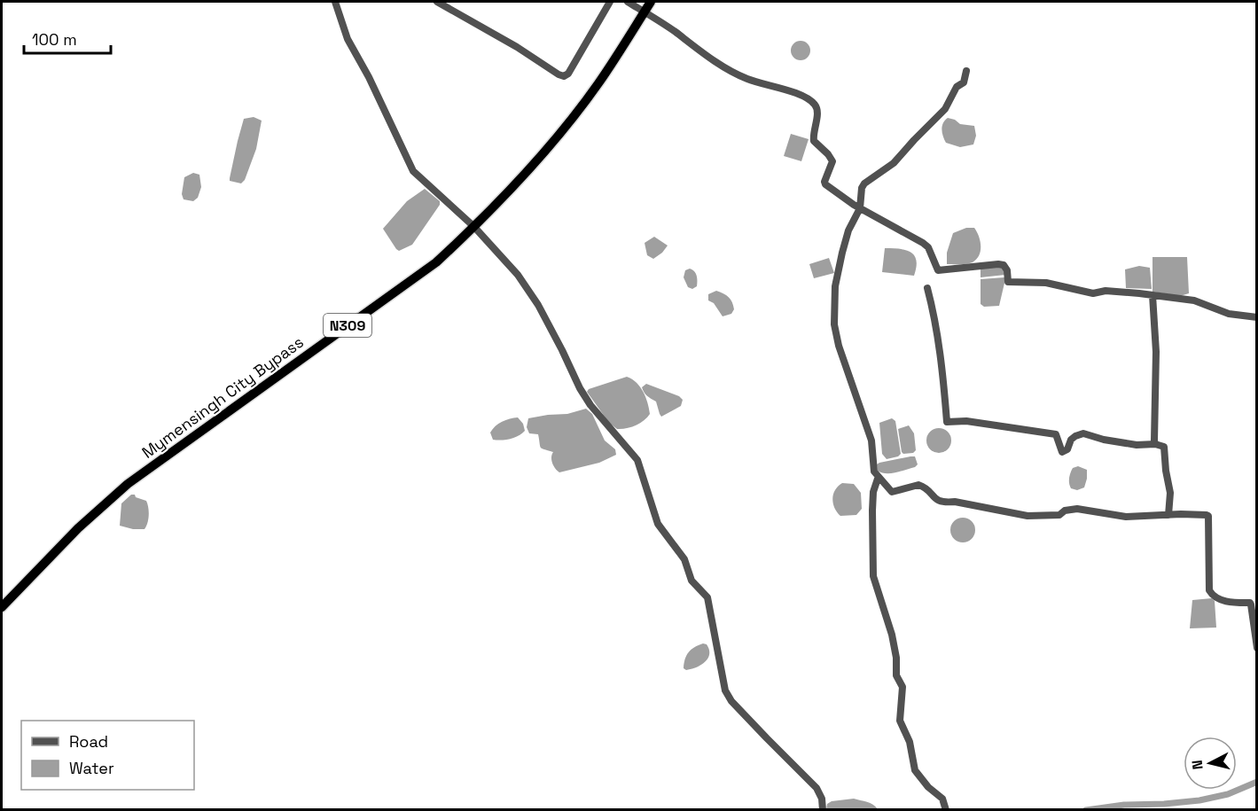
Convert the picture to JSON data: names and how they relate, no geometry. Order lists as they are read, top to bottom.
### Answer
{
  "streets": {
    "highway": ["N309", "Mymensingh City Bypass"]
  },
  "legend": ["Road", "Water"],
  "scale_bar": "100 m",
  "north": "left"
}
